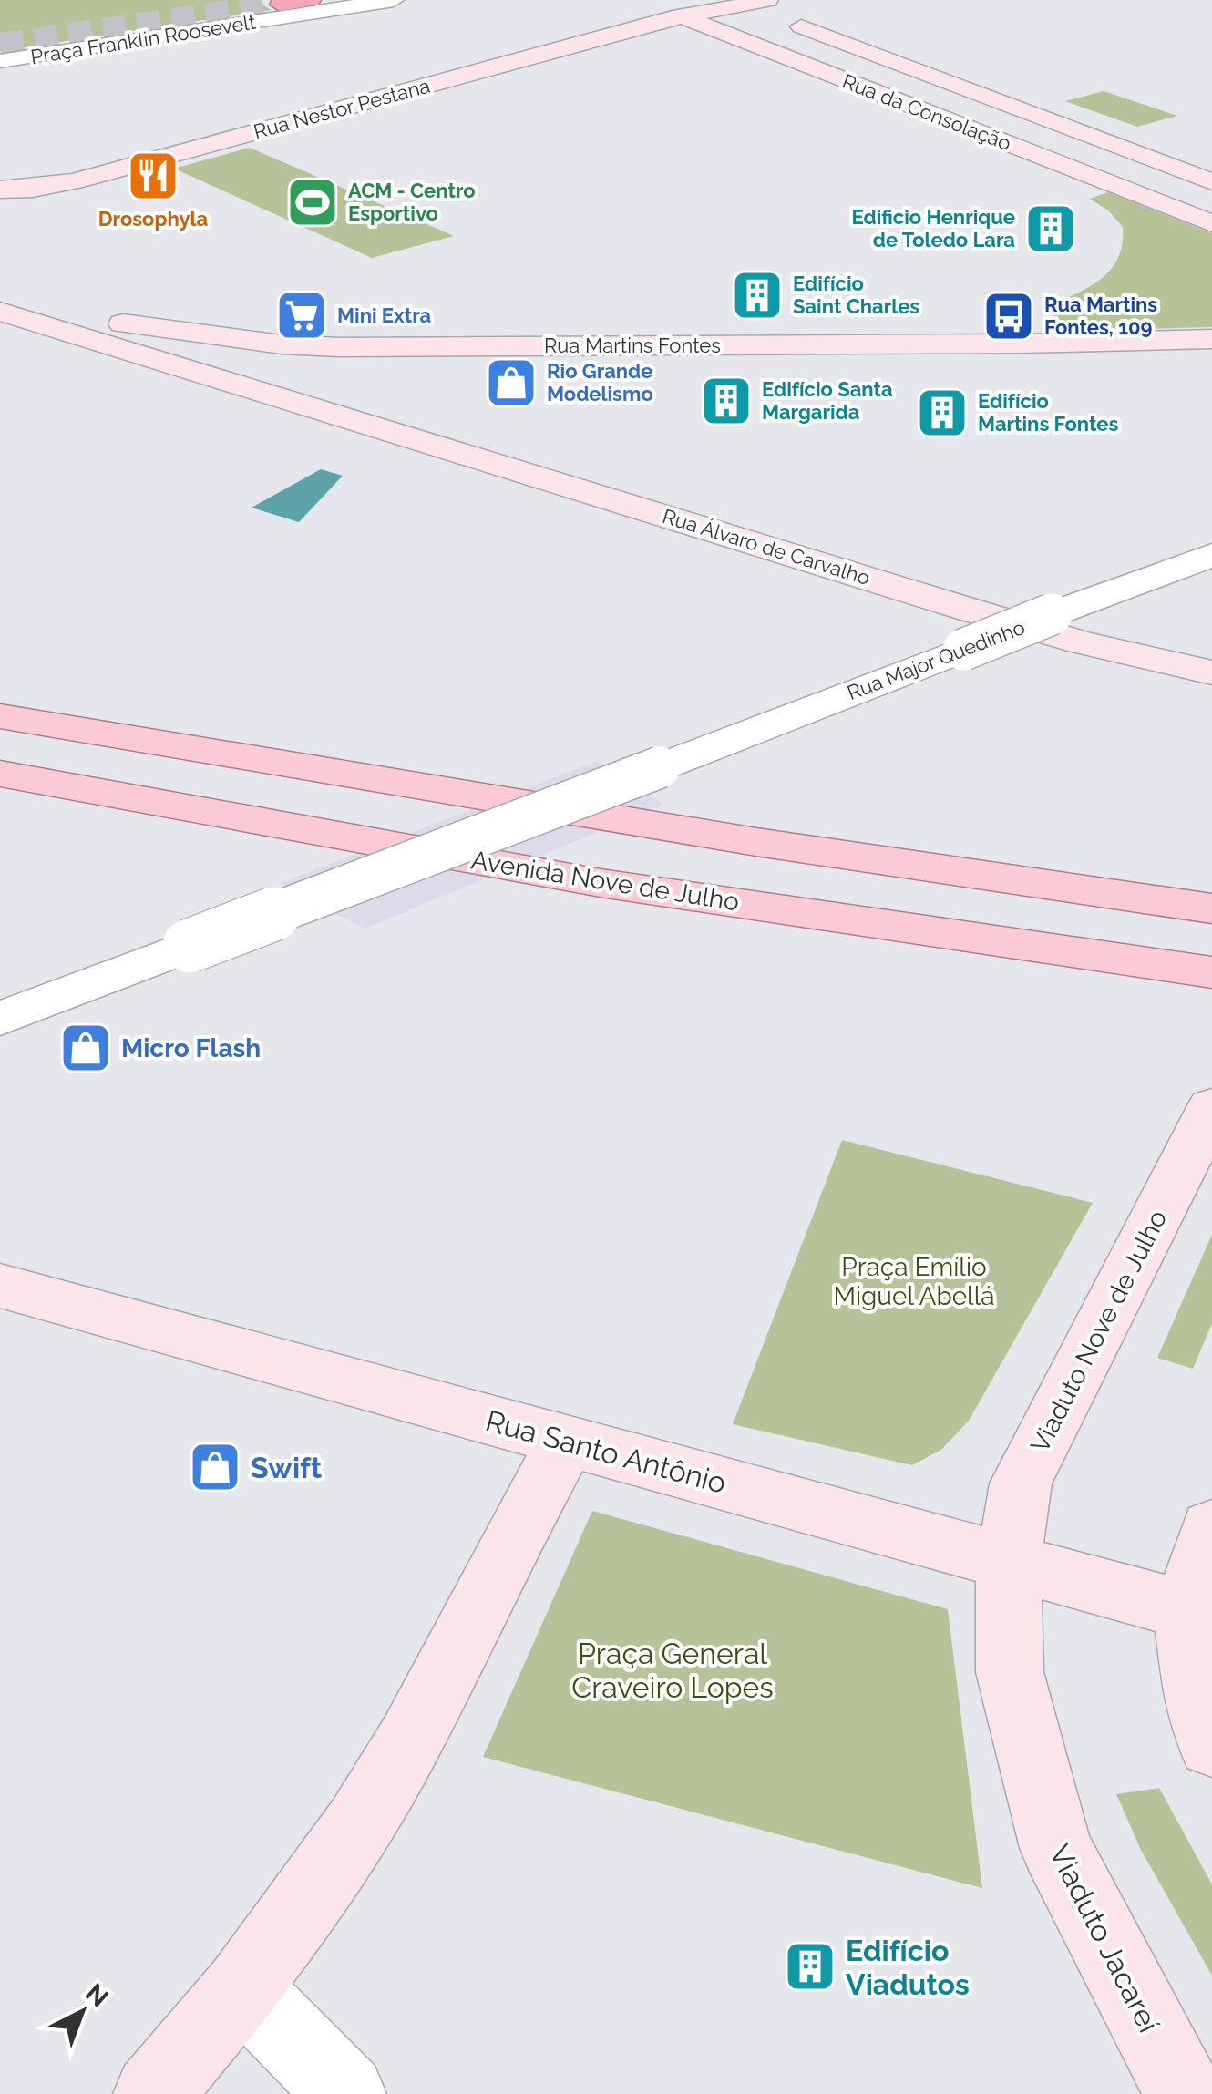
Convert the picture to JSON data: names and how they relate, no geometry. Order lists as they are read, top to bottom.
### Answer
{
  "streets": {
    "main road": ["Avenida Nove de Julho"],
    "street": [
      "Praça Franklin Roosevelt",
      "Rua Nestor Pestana",
      "Rua da Consolação",
      "Rua Martins Fontes",
      "Rua Álvaro de Carvalho",
      "Rua Major Quedinho",
      "Viaduto Nove de Julho",
      "Rua Santo Antônio",
      "Viaduto Jacareí"
    ]
  },
  "crossings": [
    ["Rua Nestor Pestana", "Rua da Consolação"],
    ["Rua Martins Fontes", "Rua Álvaro de Carvalho"],
    ["Viaduto Nove de Julho", "Rua Santo Antônio"],
    ["Viaduto Nove de Julho", "Viaduto Jacareí"],
    ["Rua Santo Antônio", "Viaduto Jacareí"]
  ],
  "parks": ["Praça Emílio Miguel Abellá", "Praça General Craveiro Lopes"],
  "places": {
    "restaurant": ["Drosophyla"],
    "sports": ["ACM - Centro Esportivo"],
    "building": [
      "Edificio Henrique de Toledo Lara",
      "Edifício Saint Charles",
      "Edifício Santa Margarida",
      "Edifício Martins Fontes",
      "Edifício Viadutos"
    ],
    "supermarket": ["Mini Extra"],
    "bus stop": ["Rua Martins Fontes, 109"],
    "shop": ["Rio Grande Modelismo", "Micro Flash", "Swift"]
  },
  "north": "top right"
}
